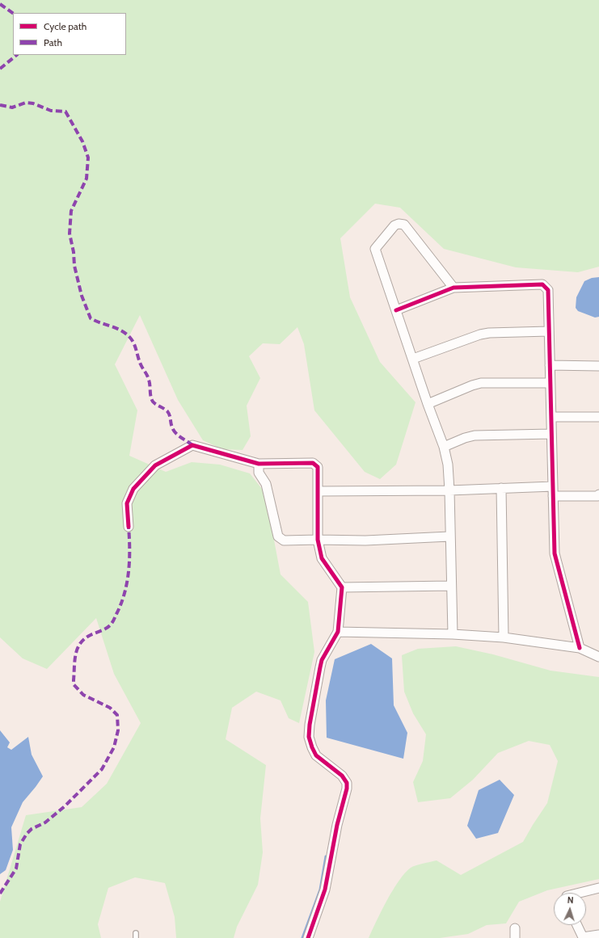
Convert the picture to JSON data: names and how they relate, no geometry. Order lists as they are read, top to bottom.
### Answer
{
  "legend": ["Cycle path", "Path"],
  "north": "top"
}
